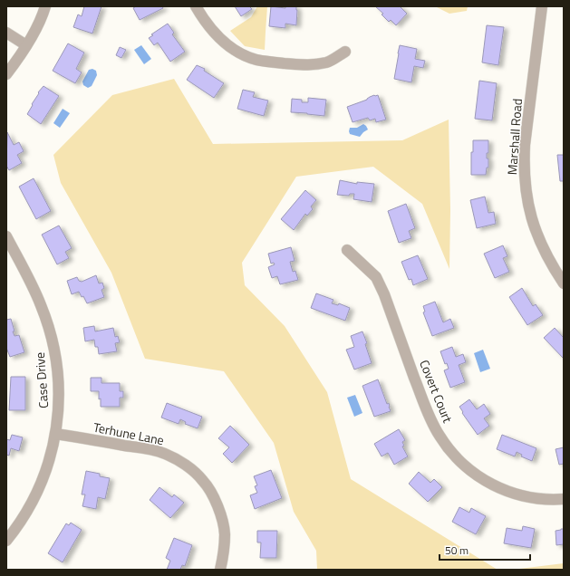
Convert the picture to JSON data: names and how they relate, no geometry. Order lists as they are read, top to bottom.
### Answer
{
  "streets": {
    "street": [
      "Marshall Road",
      "Case Drive",
      "Covert Court",
      "Terhune Lane"
    ]
  },
  "crossings": [
    ["Case Drive", "Terhune Lane"]
  ],
  "scale_bar": "50 m"
}
